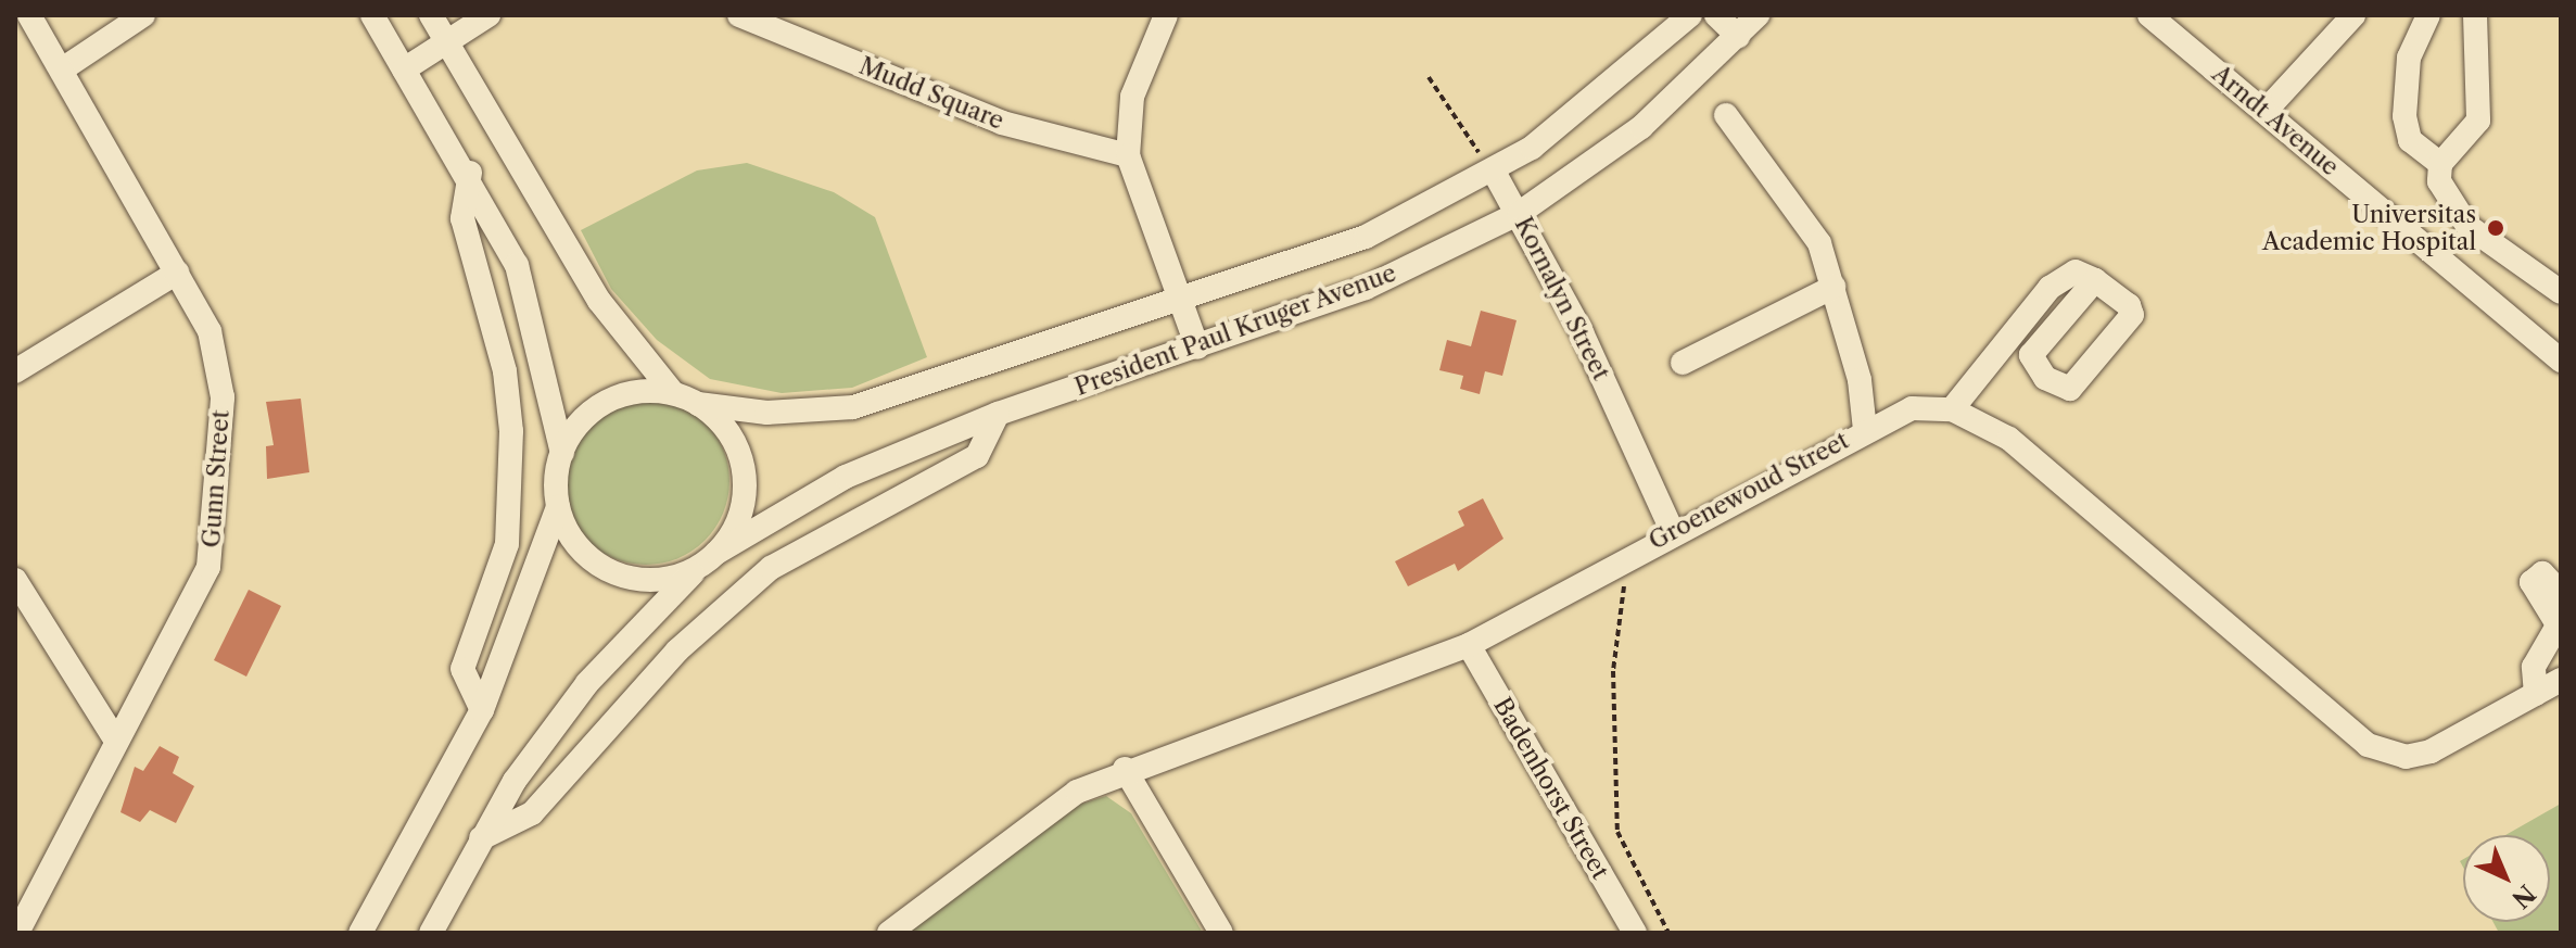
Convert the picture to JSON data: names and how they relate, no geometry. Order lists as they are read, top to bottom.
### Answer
{
  "streets": {
    "street": [
      "Mudd Square",
      "Arndt Avenue",
      "Kornalyn Street",
      "President Paul Kruger Avenue",
      "Gunn Street",
      "Groenewoud Street",
      "Badenhorst Street"
    ]
  },
  "crossings": [
    ["Kornalyn Street", "President Paul Kruger Avenue"],
    ["Kornalyn Street", "Groenewoud Street"],
    ["Groenewoud Street", "Badenhorst Street"]
  ],
  "places": ["Universitas Academic Hospital"],
  "north": "bottom right"
}
